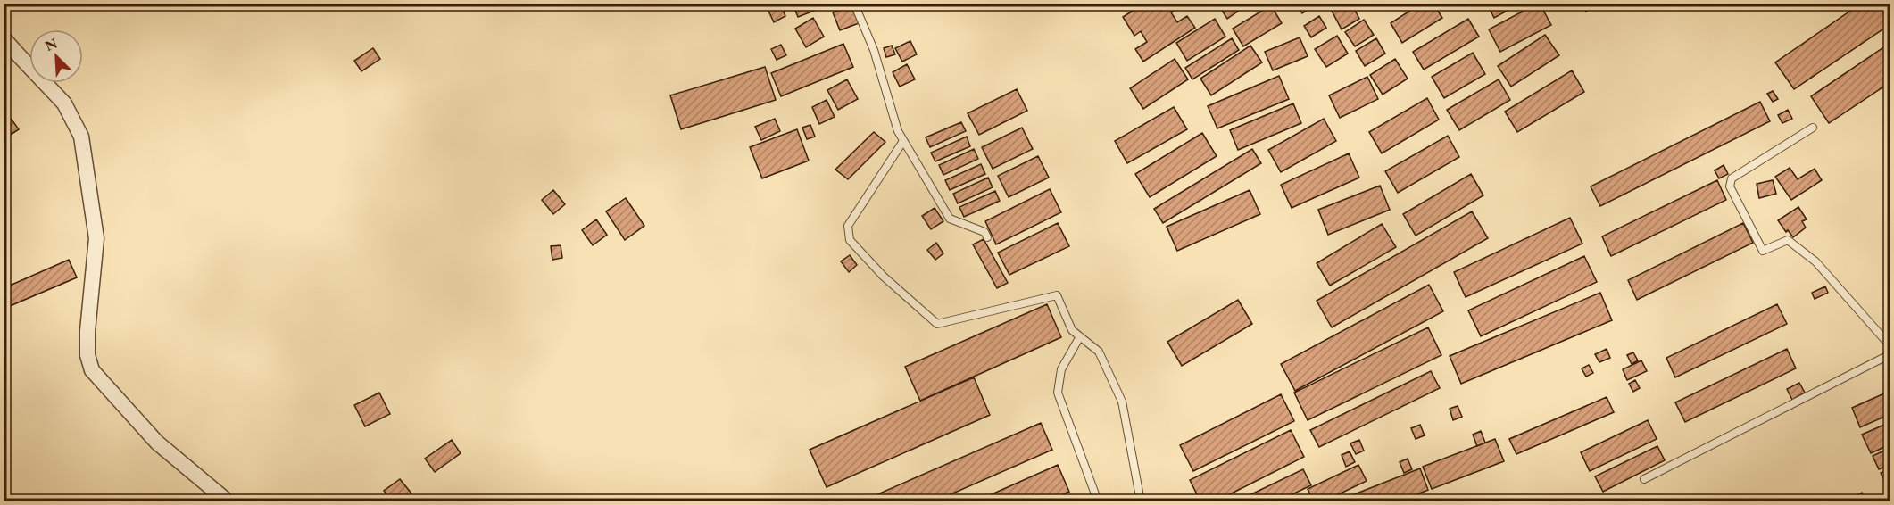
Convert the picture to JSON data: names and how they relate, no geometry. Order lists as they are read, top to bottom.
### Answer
{
  "north": "top left"
}
